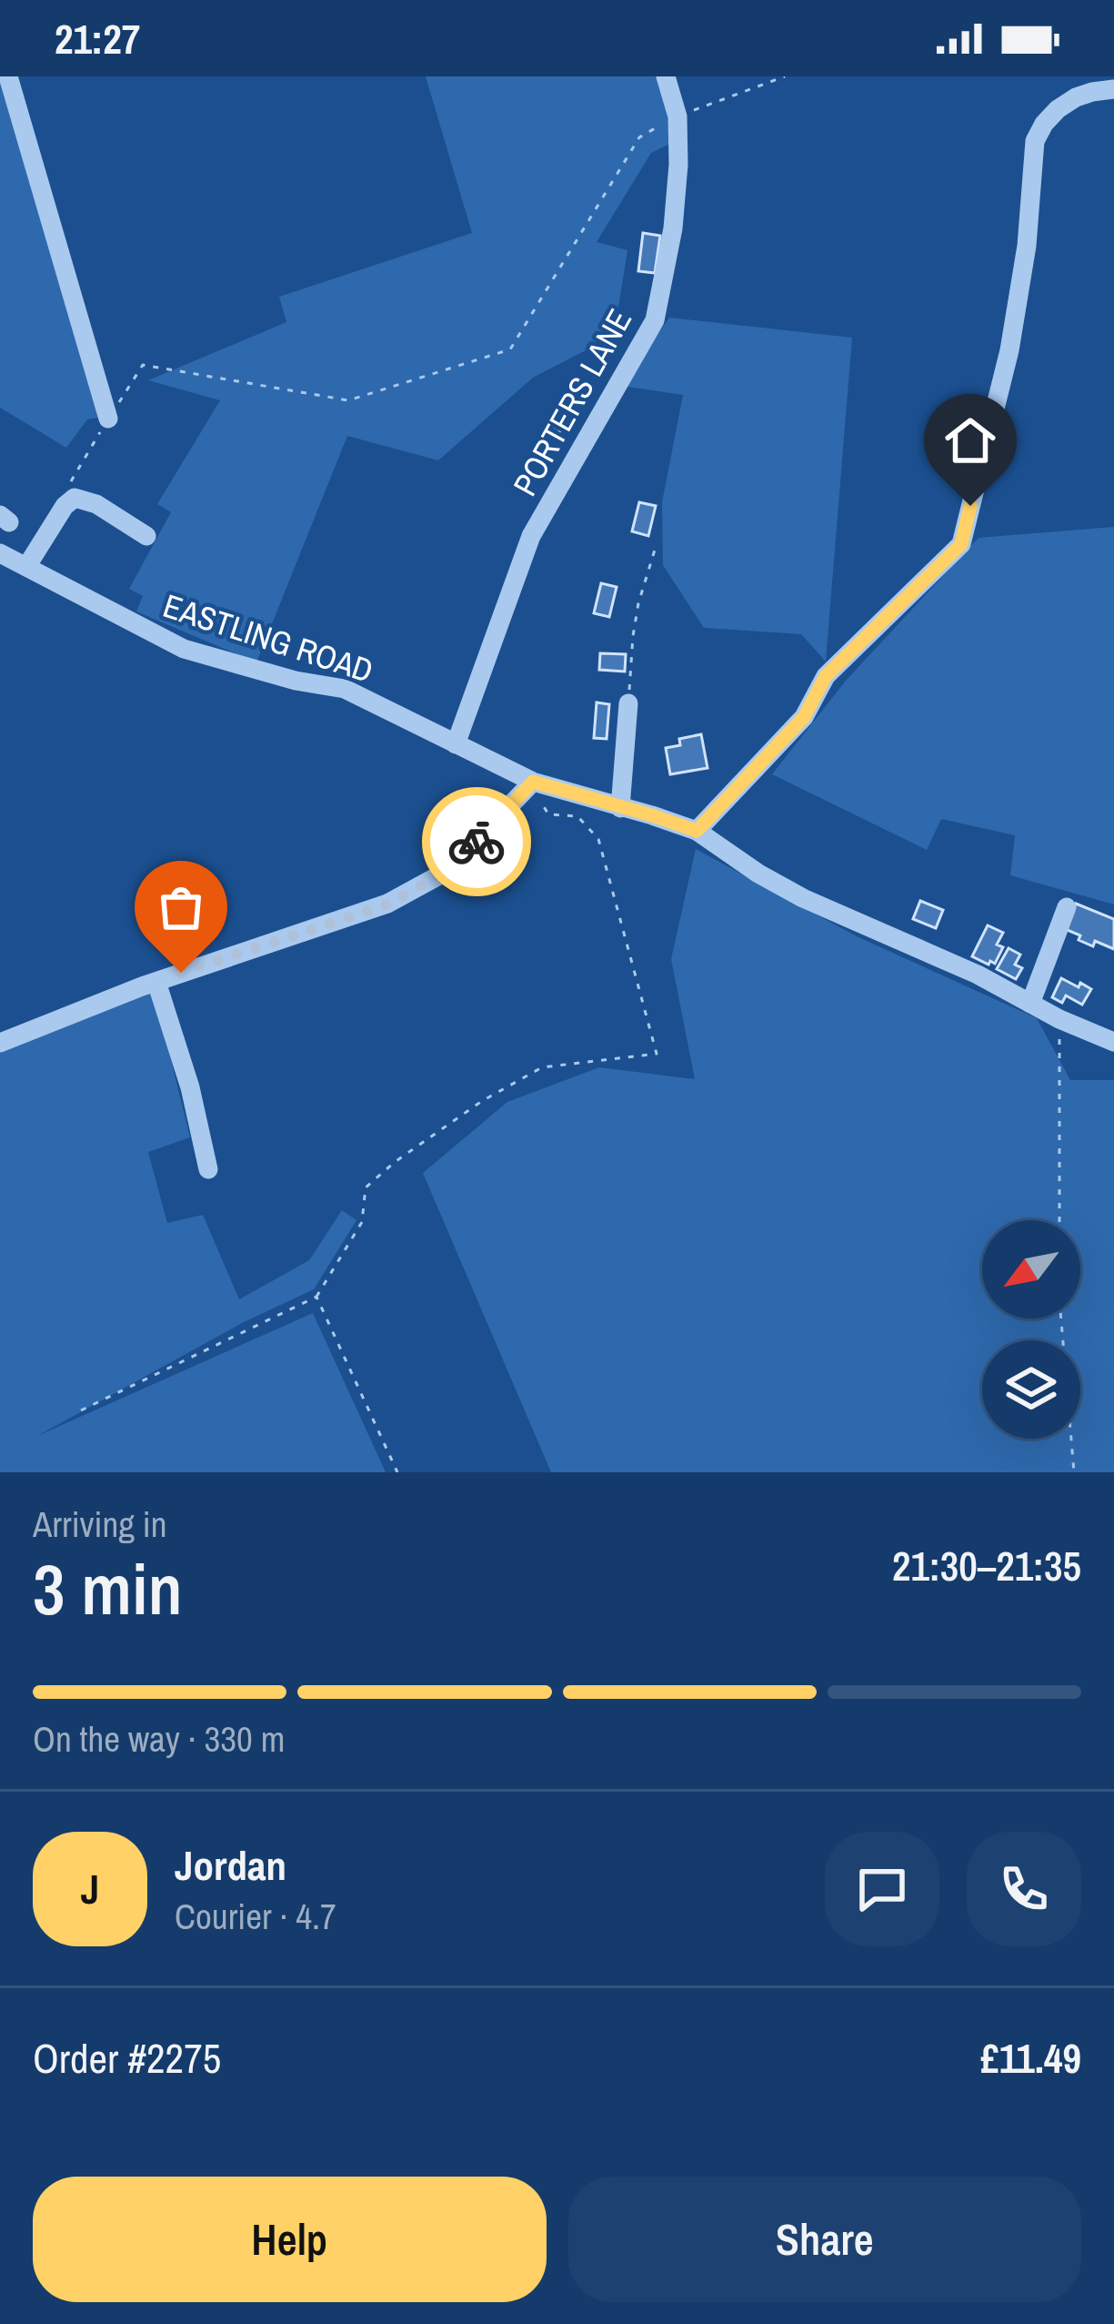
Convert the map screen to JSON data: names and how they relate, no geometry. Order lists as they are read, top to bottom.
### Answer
{
  "streets": {
    "street": ["PORTERS LANE", "EASTLING ROAD"]
  },
  "crossings": [
    ["PORTERS LANE", "EASTLING ROAD"]
  ],
  "north": "bottom left",
  "page": {
    "status": "21:27",
    "heading": ["3 min", "Arriving in", "21:30–21:35"],
    "panel": [
      "Jordan",
      "Courier · 4.7",
      "Order #2275",
      "£11.49"
    ],
    "bar": "On the way · 330 m",
    "round": "J",
    "buttons": ["Help", "Share"]
  }
}
